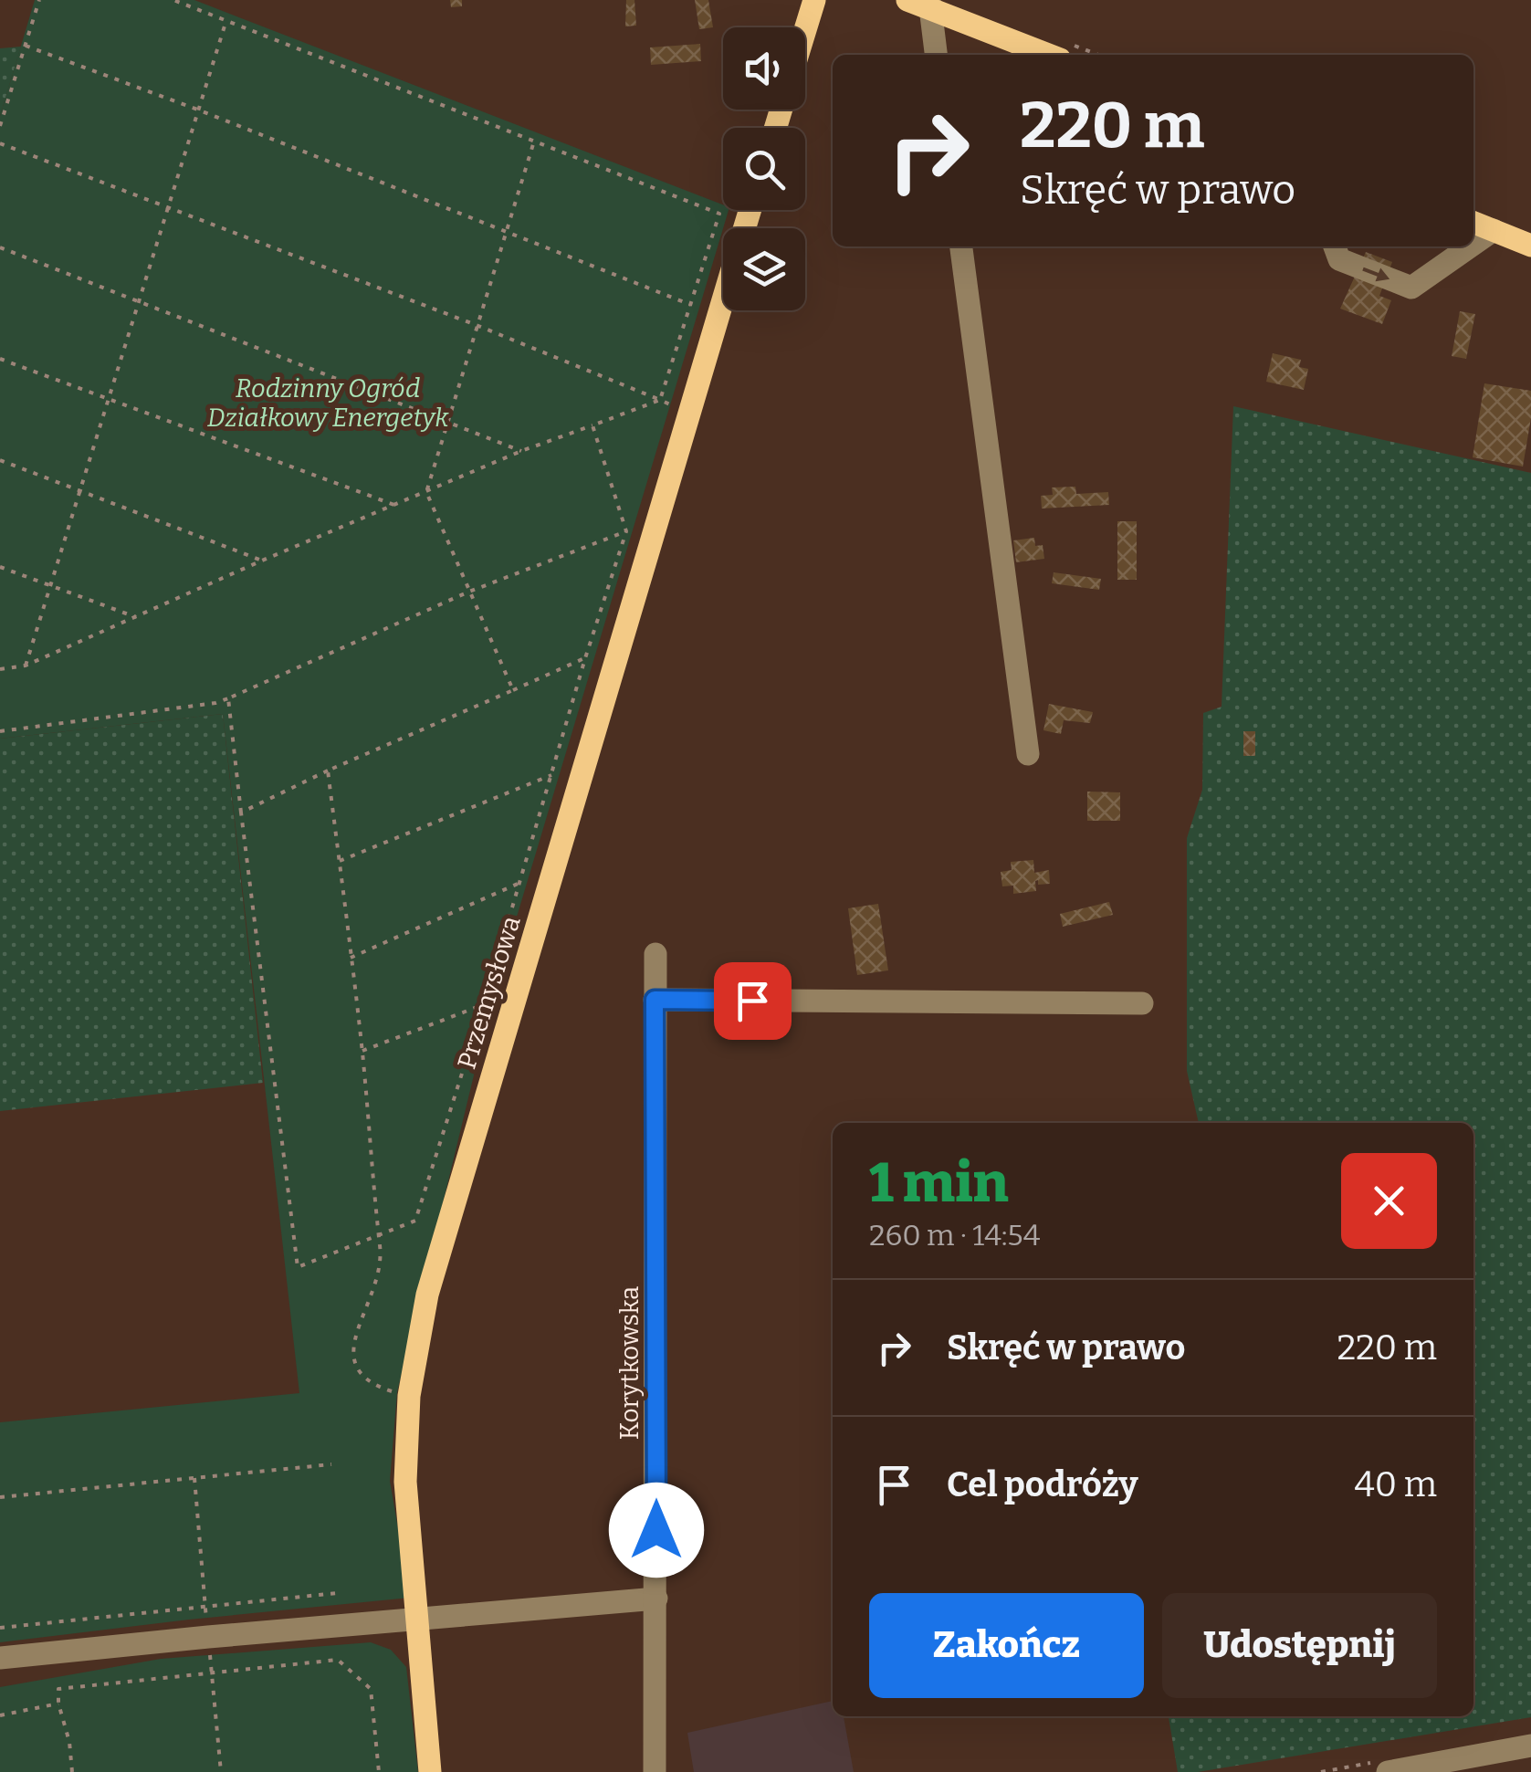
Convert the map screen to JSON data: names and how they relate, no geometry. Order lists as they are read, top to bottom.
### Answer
{
  "streets": {
    "main road": ["Przemysłowa"],
    "street": ["Korytkowska"]
  },
  "parks": ["Rodzinny Ogród Działkowy Energetyk"],
  "page": {
    "turn": ["220 m", "Skręć w prawo"],
    "heading": ["1 min", "260 m · 14:54"],
    "list": [
      {
        "name": "Skręć w prawo",
        "value": "220 m"
      },
      {
        "name": "Cel podróży",
        "value": "40 m"
      }
    ],
    "buttons": ["Zakończ", "Udostępnij"]
  }
}
